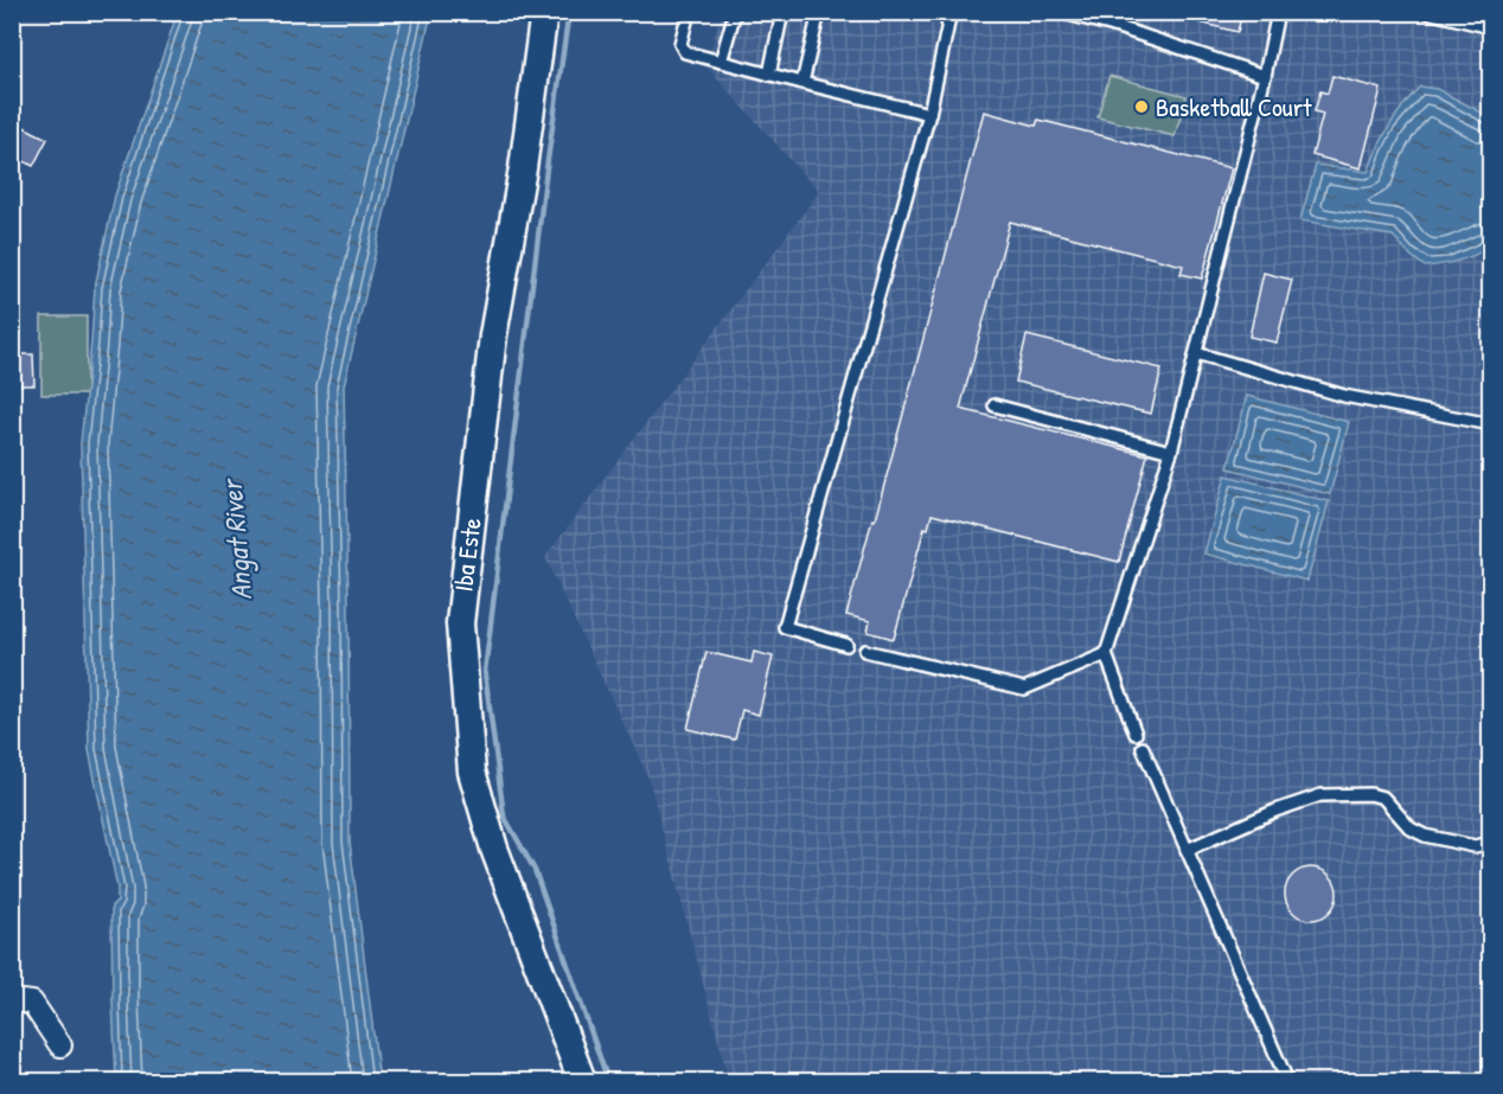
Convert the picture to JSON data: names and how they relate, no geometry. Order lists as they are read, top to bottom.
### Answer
{
  "streets": {
    "street": ["Iba Este"]
  },
  "water": ["Angat River"],
  "places": ["Basketball Court"]
}
